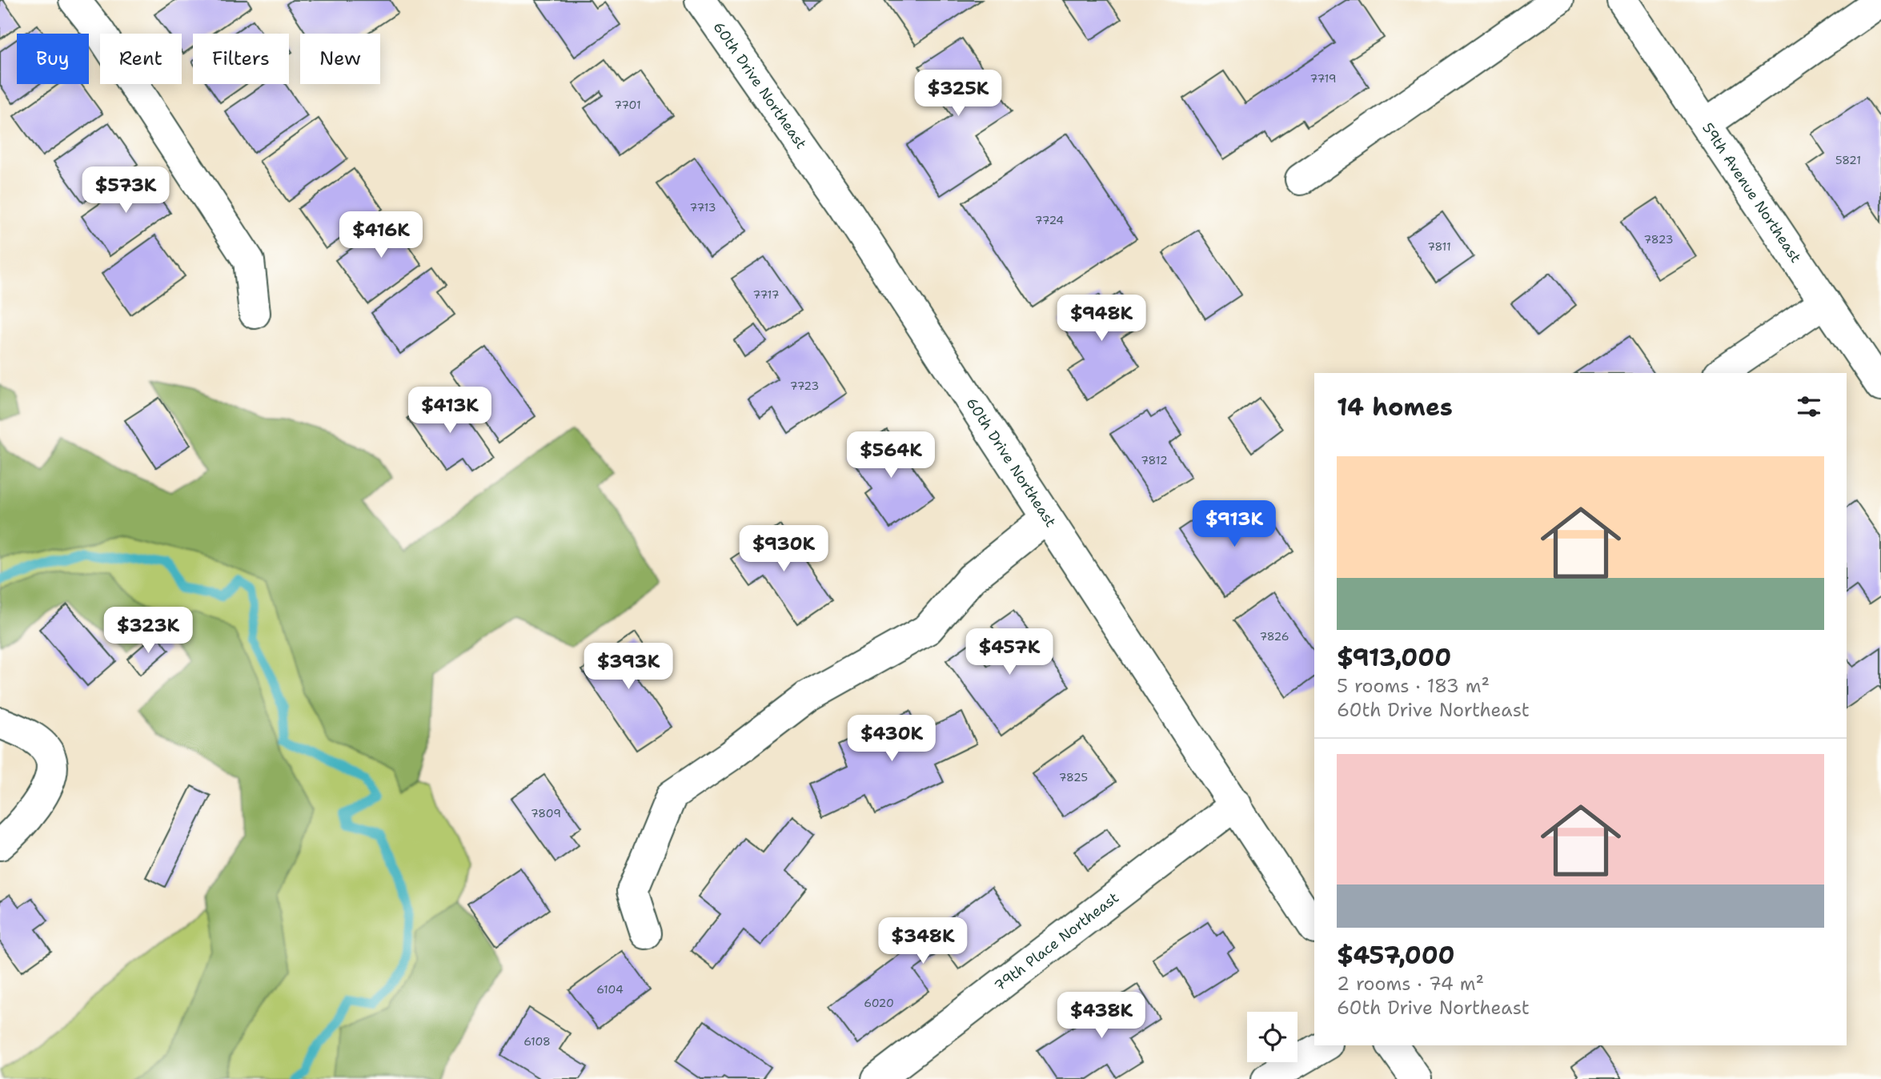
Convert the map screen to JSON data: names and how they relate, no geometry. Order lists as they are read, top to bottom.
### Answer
{
  "streets": {
    "street": ["60th Drive Northeast", "59th Avenue Northeast", "79th Place Northeast"]
  },
  "crossings": [
    ["60th Drive Northeast", "79th Place Northeast"]
  ],
  "house_numbers": [
    "7719",
    "7701",
    "5821",
    "7713",
    "7724",
    "7823",
    "7811",
    "7717",
    "7723",
    "7812",
    "7826",
    "7825",
    "7809",
    "6104",
    "6020",
    "6108"
  ],
  "page": {
    "chip": [
      "Buy",
      "Rent",
      "Filters",
      "New"
    ],
    "price": [
      "$325K",
      "$573K",
      "$416K",
      "$948K",
      "$413K",
      "$564K",
      "$913K",
      "$930K",
      "$323K",
      "$457K",
      "$393K",
      "$430K",
      "$348K",
      "$438K"
    ],
    "heading": "14 homes",
    "list": [
      {
        "name": "$913,000",
        "note": "5 rooms · 183 m² · 60th Drive Northeast"
      },
      {
        "name": "$457,000",
        "note": "2 rooms · 74 m² · 60th Drive Northeast"
      }
    ]
  }
}
